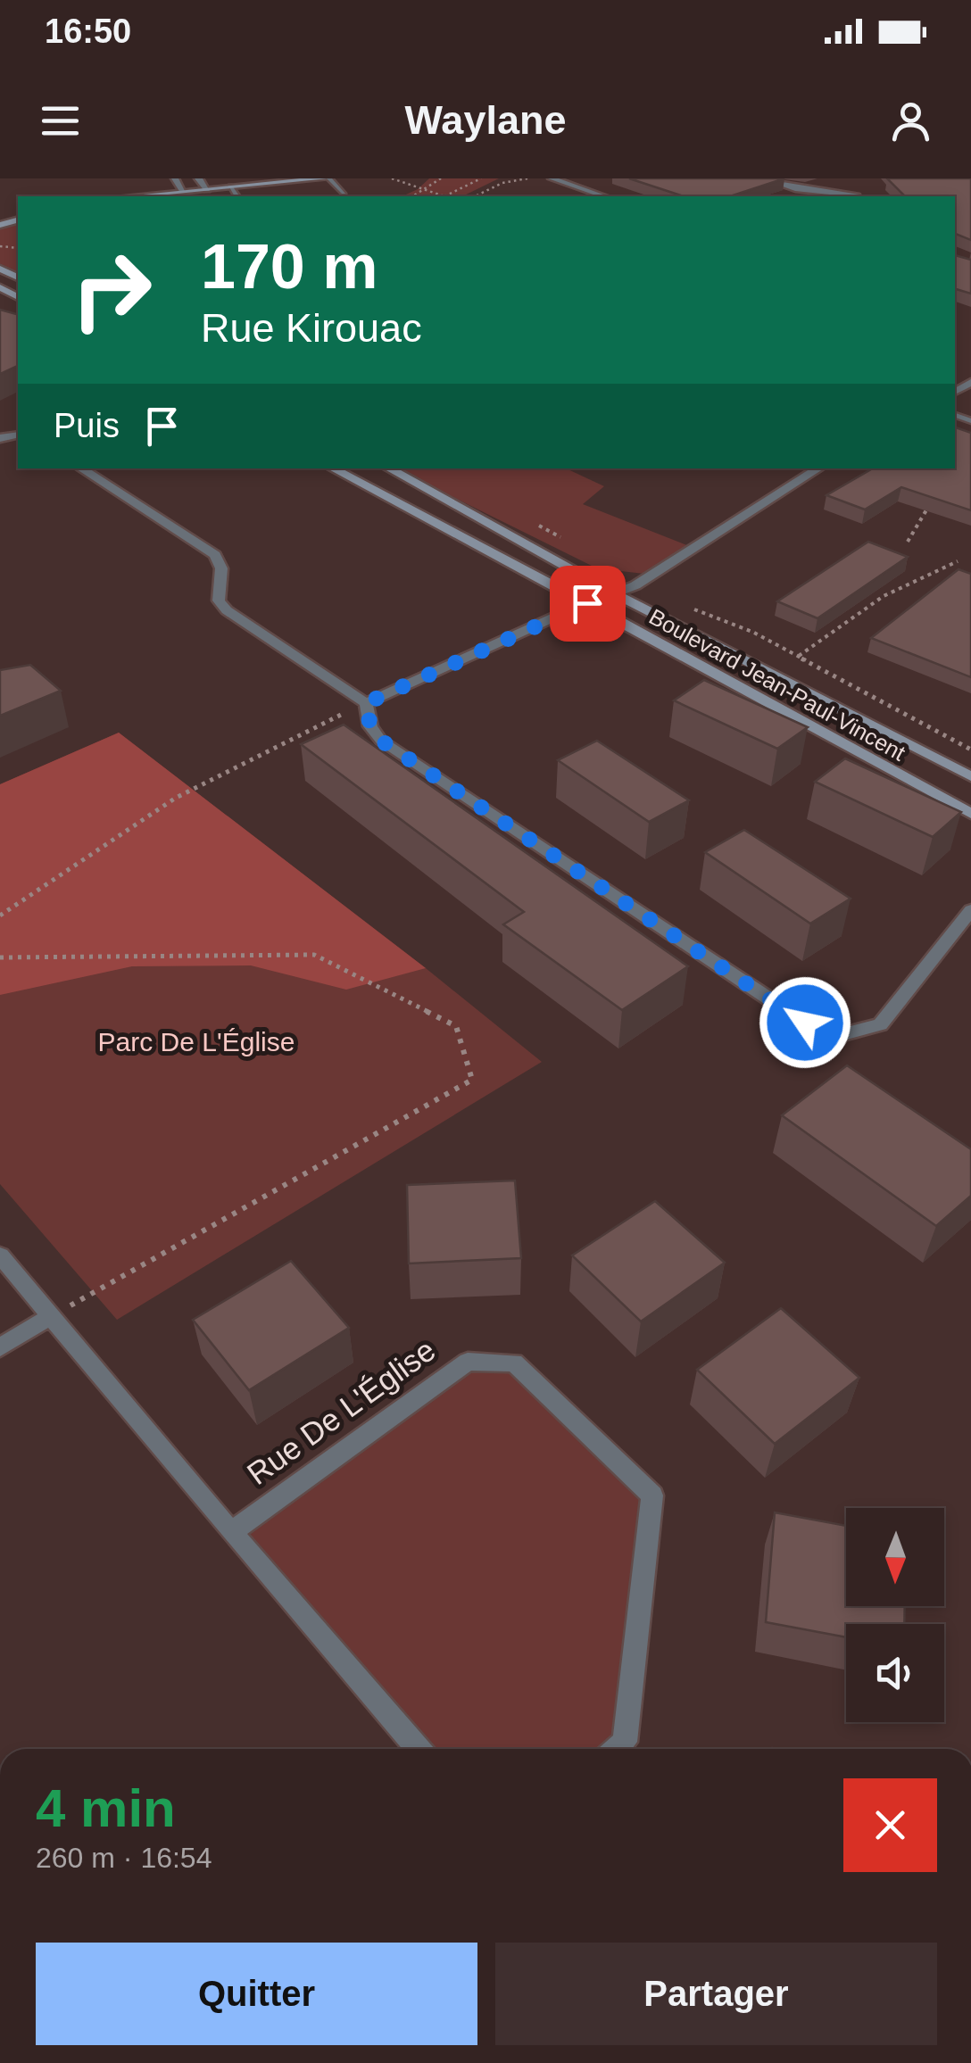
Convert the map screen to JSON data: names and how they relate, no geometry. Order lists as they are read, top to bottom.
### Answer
{
  "streets": {
    "street": ["Boulevard Jean-Paul-Vincent", "Rue De L'Église"]
  },
  "parks": ["Parc De L'Église"],
  "north": "bottom",
  "page": {
    "status": "16:50",
    "header": "Waylane",
    "turn": ["170 m", "Rue Kirouac"],
    "then": "Puis",
    "heading": ["4 min", "260 m · 16:54"],
    "buttons": ["Quitter", "Partager"]
  }
}
